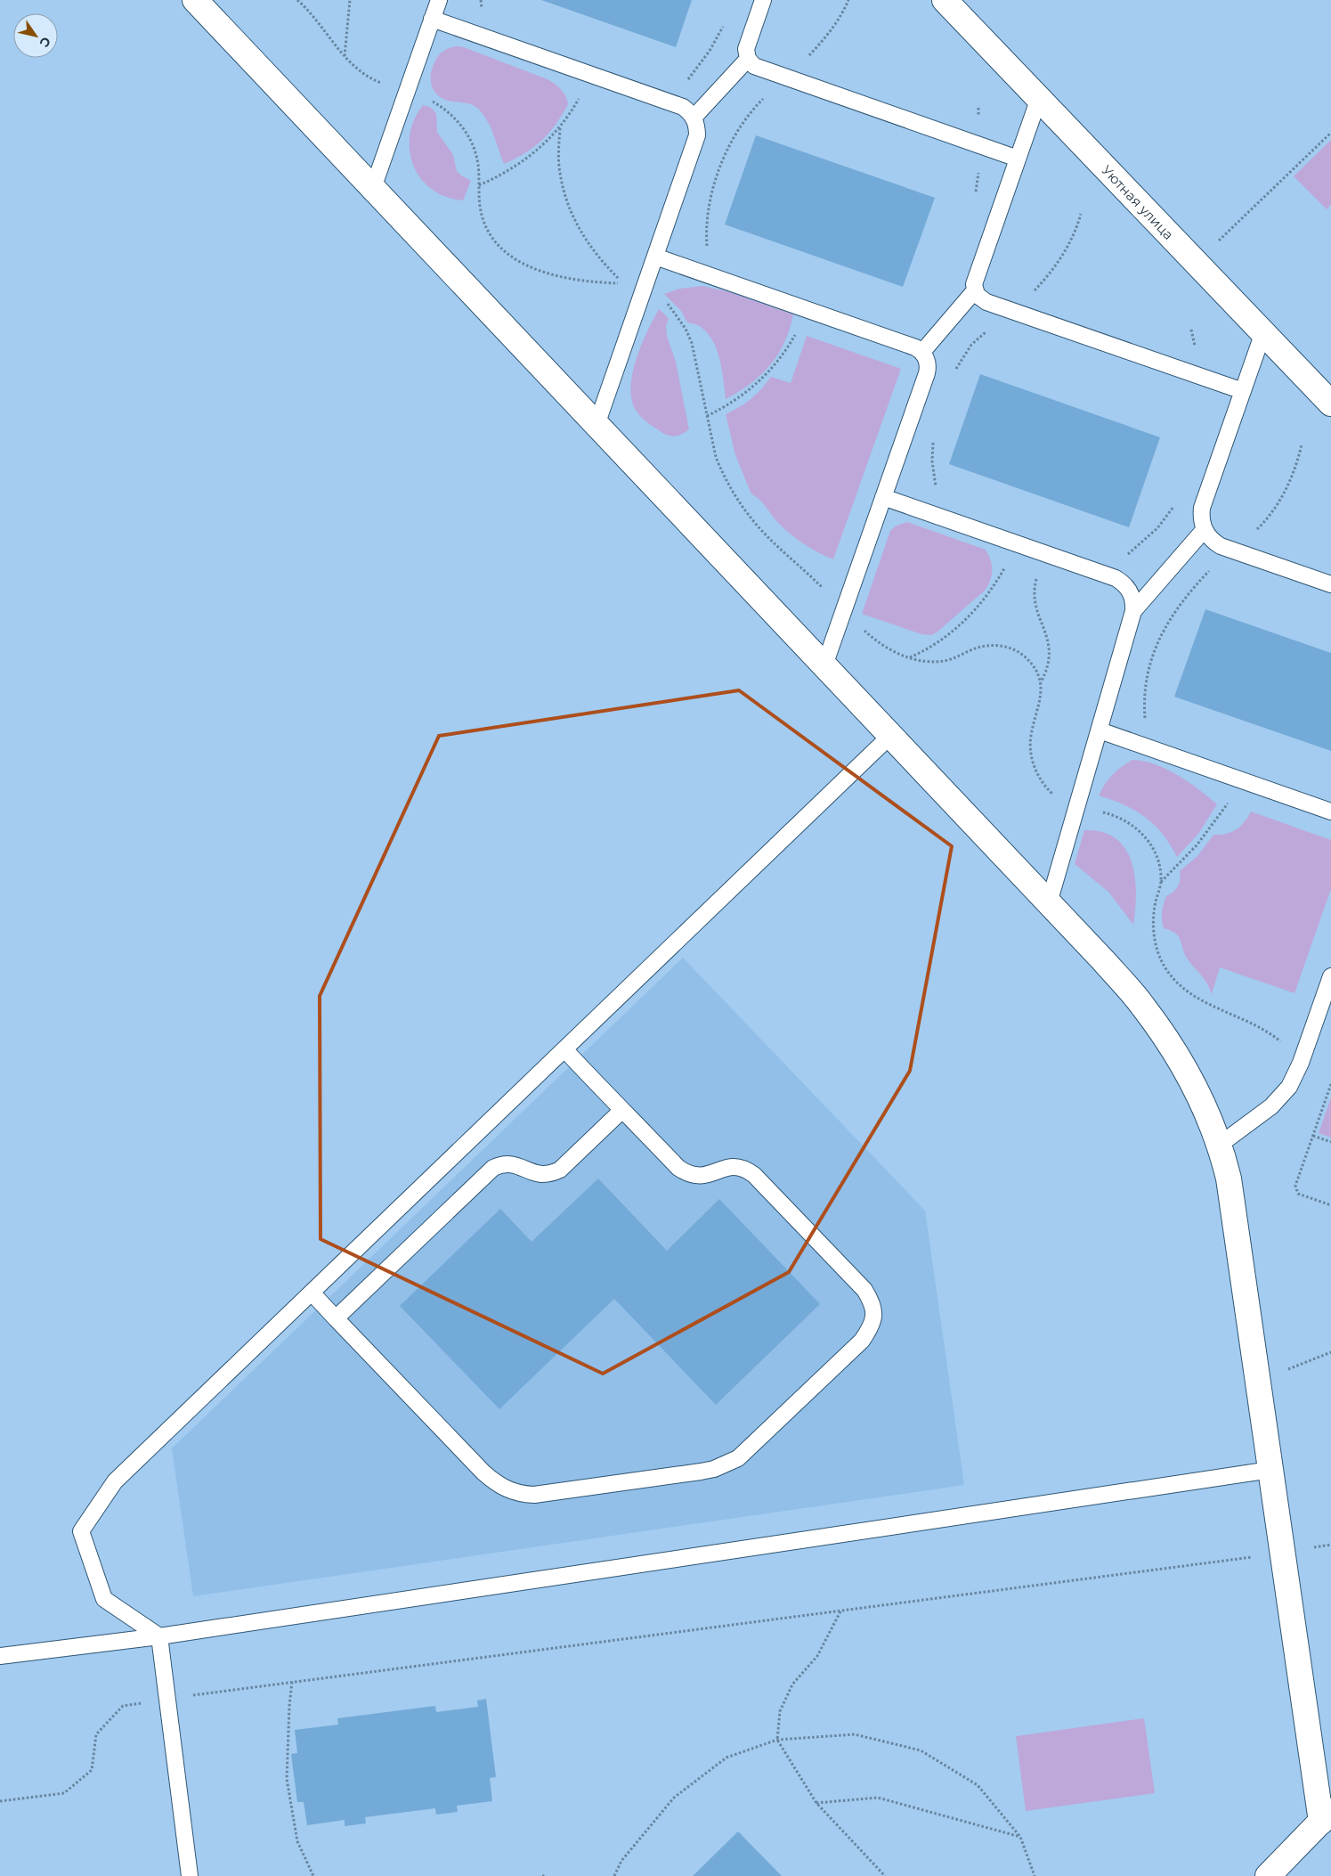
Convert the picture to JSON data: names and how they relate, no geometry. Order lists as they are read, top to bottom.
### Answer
{
  "streets": {
    "street": ["Уютная улица"]
  },
  "north": "bottom right"
}
